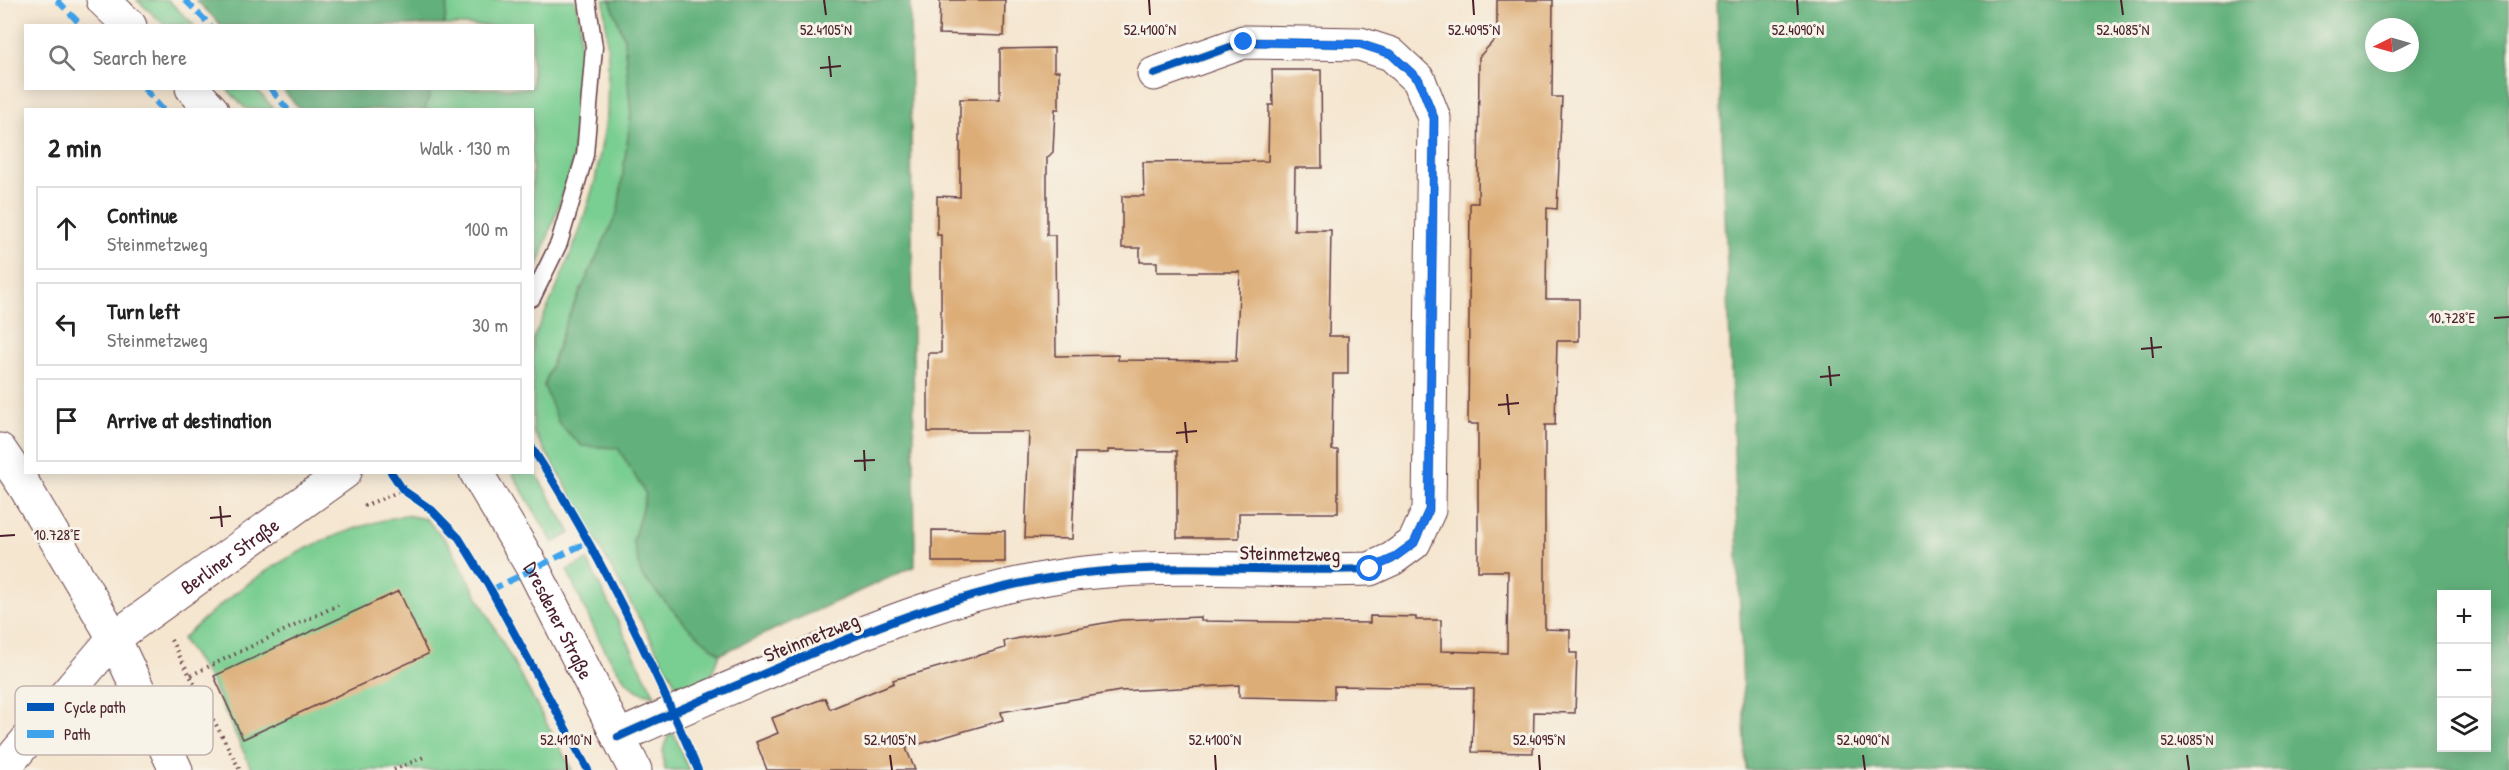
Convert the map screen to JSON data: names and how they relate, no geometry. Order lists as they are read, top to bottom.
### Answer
{
  "streets": {
    "street": ["Steinmetzweg", "Berliner Straße", "Dresdener Straße"]
  },
  "crossings": [
    ["Steinmetzweg", "Dresdener Straße"]
  ],
  "legend": ["Cycle path", "Path"],
  "north": "left",
  "page": {
    "search": "Search here",
    "heading": ["2 min", "Walk · 130 m"],
    "list": [
      ["Continue", "Steinmetzweg", "100 m"],
      ["Turn left", "Steinmetzweg", "30 m"],
      "Arrive at destination"
    ],
    "map_buttons": ["+", "−"]
  },
  "coordinates": [
    "52.4105°N",
    "52.4100°N",
    "52.4095°N",
    "52.4090°N",
    "52.4085°N",
    "10.728°E",
    "52.4110°N"
  ]
}
